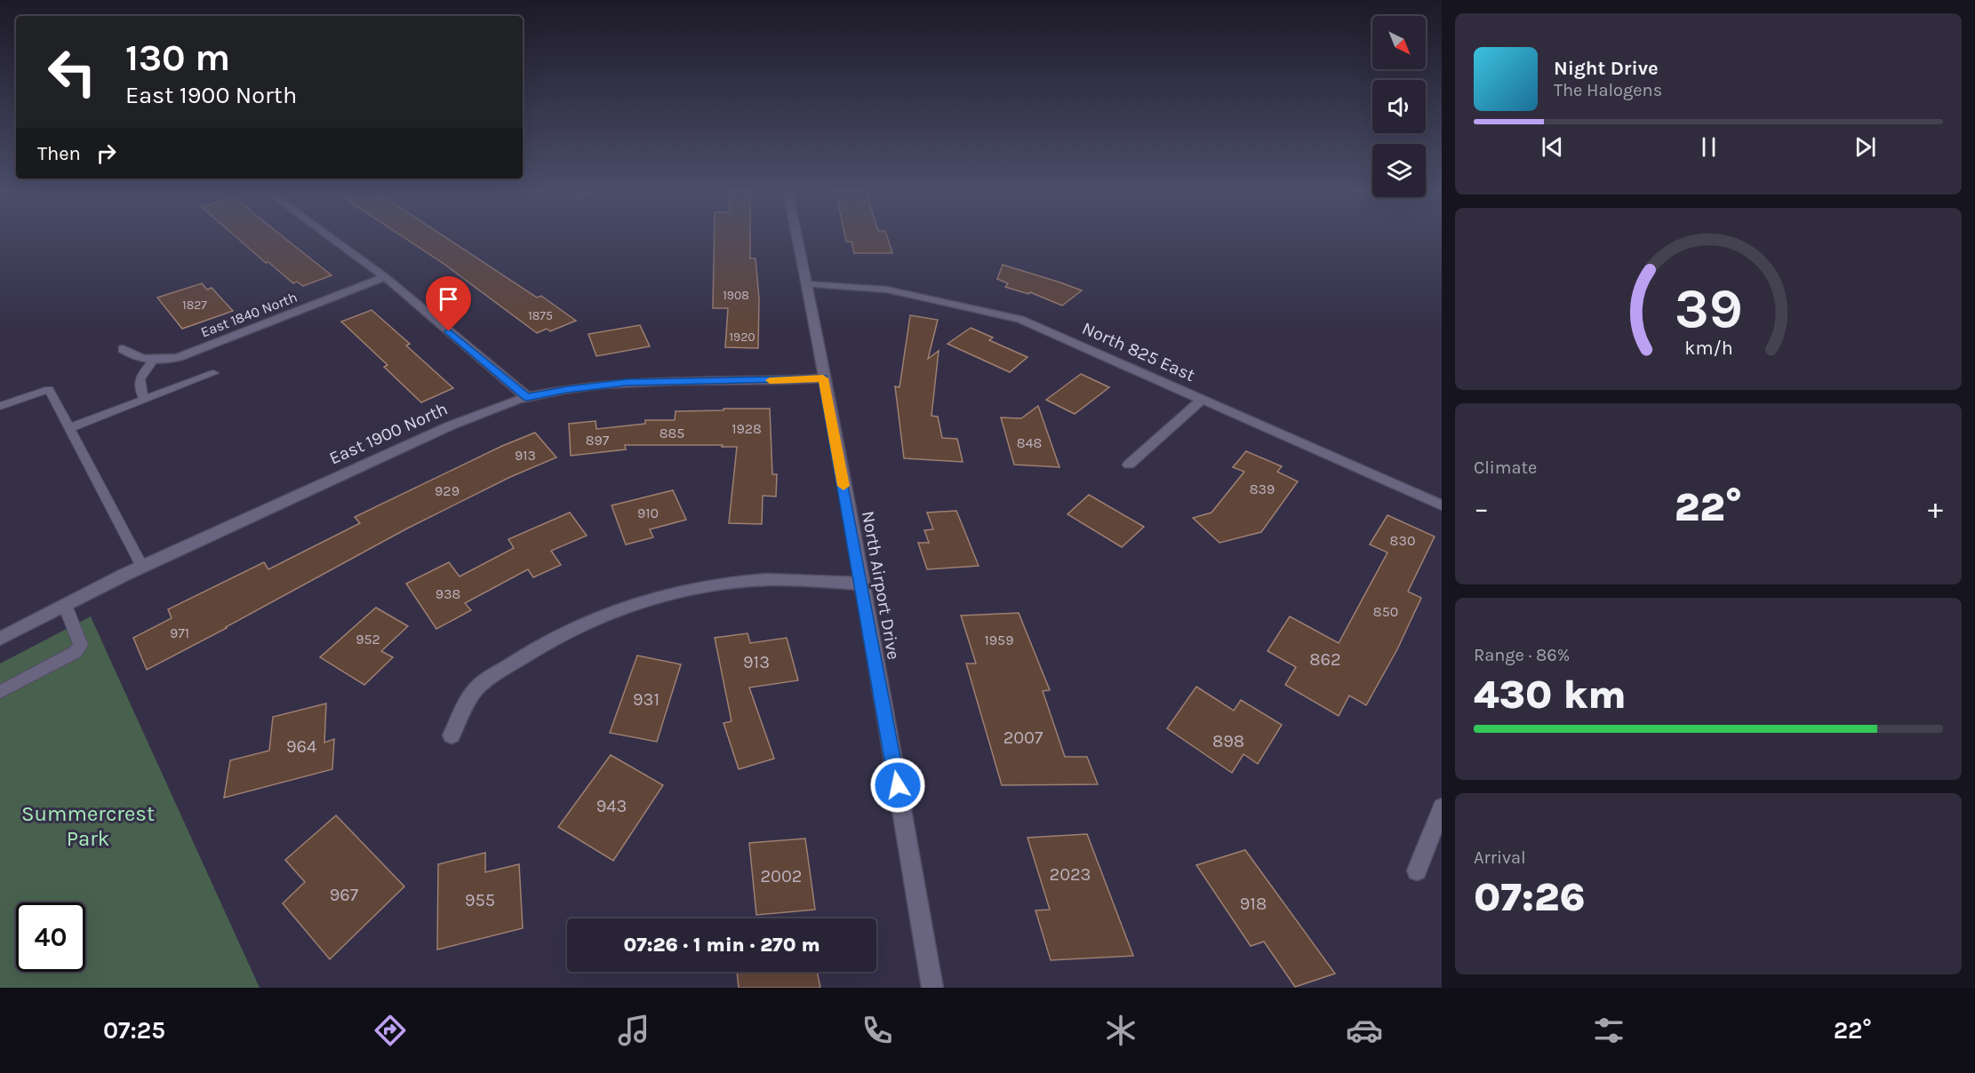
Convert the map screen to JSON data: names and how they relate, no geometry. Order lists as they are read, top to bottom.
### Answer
{
  "streets": {
    "street": [
      "East 1840 North",
      "North 825 East",
      "East 1900 North",
      "North Airport Drive"
    ]
  },
  "crossings": [
    ["North 825 East", "North Airport Drive"],
    ["East 1900 North", "North Airport Drive"]
  ],
  "parks": ["Summercrest Park"],
  "house_numbers": [
    "1908",
    "1827",
    "1875",
    "1920",
    "1928",
    "885",
    "897",
    "848",
    "913",
    "839",
    "929",
    "910",
    "830",
    "938",
    "850",
    "971",
    "952",
    "1959",
    "862",
    "913",
    "931",
    "2007",
    "898",
    "964",
    "943",
    "2023",
    "2002",
    "967",
    "955",
    "918"
  ],
  "north": "bottom right",
  "page": {
    "turn": ["130 m", "East 1900 North"],
    "song": ["Night Drive", "The Halogens"],
    "then": "Then",
    "tile": [
      "Climate",
      ["Range · 86%", "430 km"],
      ["Arrival", "07:26"]
    ],
    "heat": ["−", "22°", "+"],
    "limit": "40",
    "trip": "07:26 · 1 min · 270 m",
    "tabs": ["07:25", "22°"],
    "gauge": ["39", "km/h"]
  }
}
